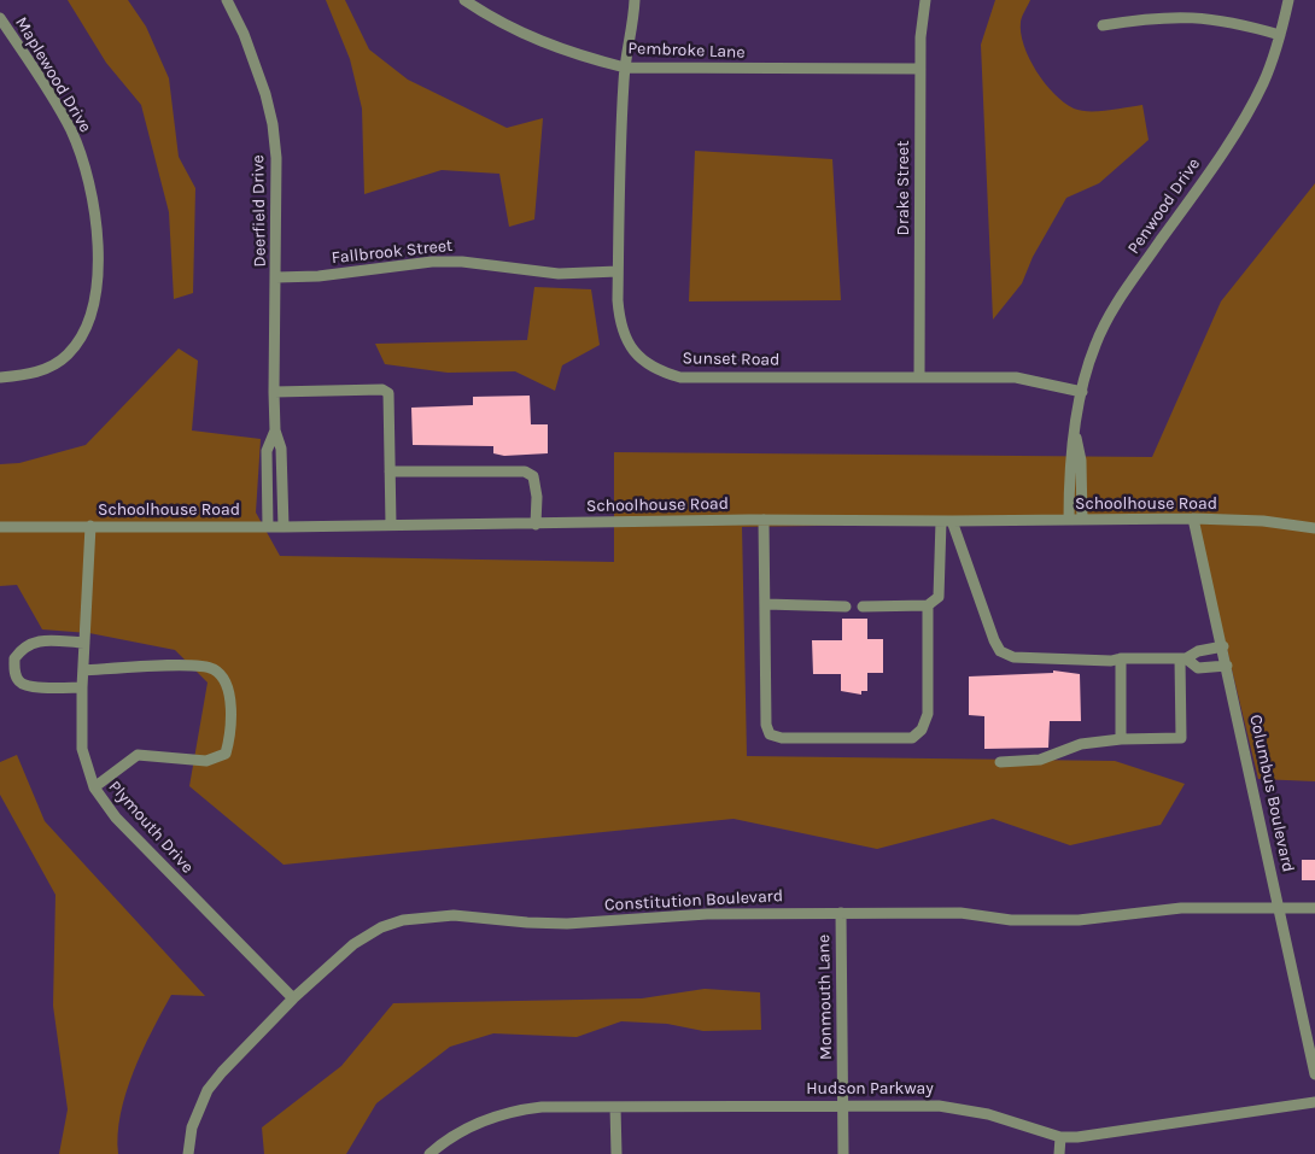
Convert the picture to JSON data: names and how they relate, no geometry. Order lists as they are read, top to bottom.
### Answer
{
  "streets": {
    "street": [
      "Pembroke Lane",
      "Maplewood Drive",
      "Drake Street",
      "Penwood Drive",
      "Deerfield Drive",
      "Fallbrook Street",
      "Sunset Road",
      "Schoolhouse Road",
      "Columbus Boulevard",
      "Plymouth Drive",
      "Constitution Boulevard",
      "Monmouth Lane",
      "Hudson Parkway"
    ]
  },
  "crossings": [
    ["Pembroke Lane", "Drake Street"],
    ["Pembroke Lane", "Sunset Road"],
    ["Drake Street", "Sunset Road"],
    ["Penwood Drive", "Sunset Road"],
    ["Penwood Drive", "Schoolhouse Road"],
    ["Deerfield Drive", "Fallbrook Street"],
    ["Deerfield Drive", "Schoolhouse Road"],
    ["Fallbrook Street", "Sunset Road"],
    ["Schoolhouse Road", "Columbus Boulevard"],
    ["Schoolhouse Road", "Plymouth Drive"],
    ["Columbus Boulevard", "Constitution Boulevard"],
    ["Plymouth Drive", "Constitution Boulevard"],
    ["Constitution Boulevard", "Monmouth Lane"],
    ["Monmouth Lane", "Hudson Parkway"]
  ]
}
